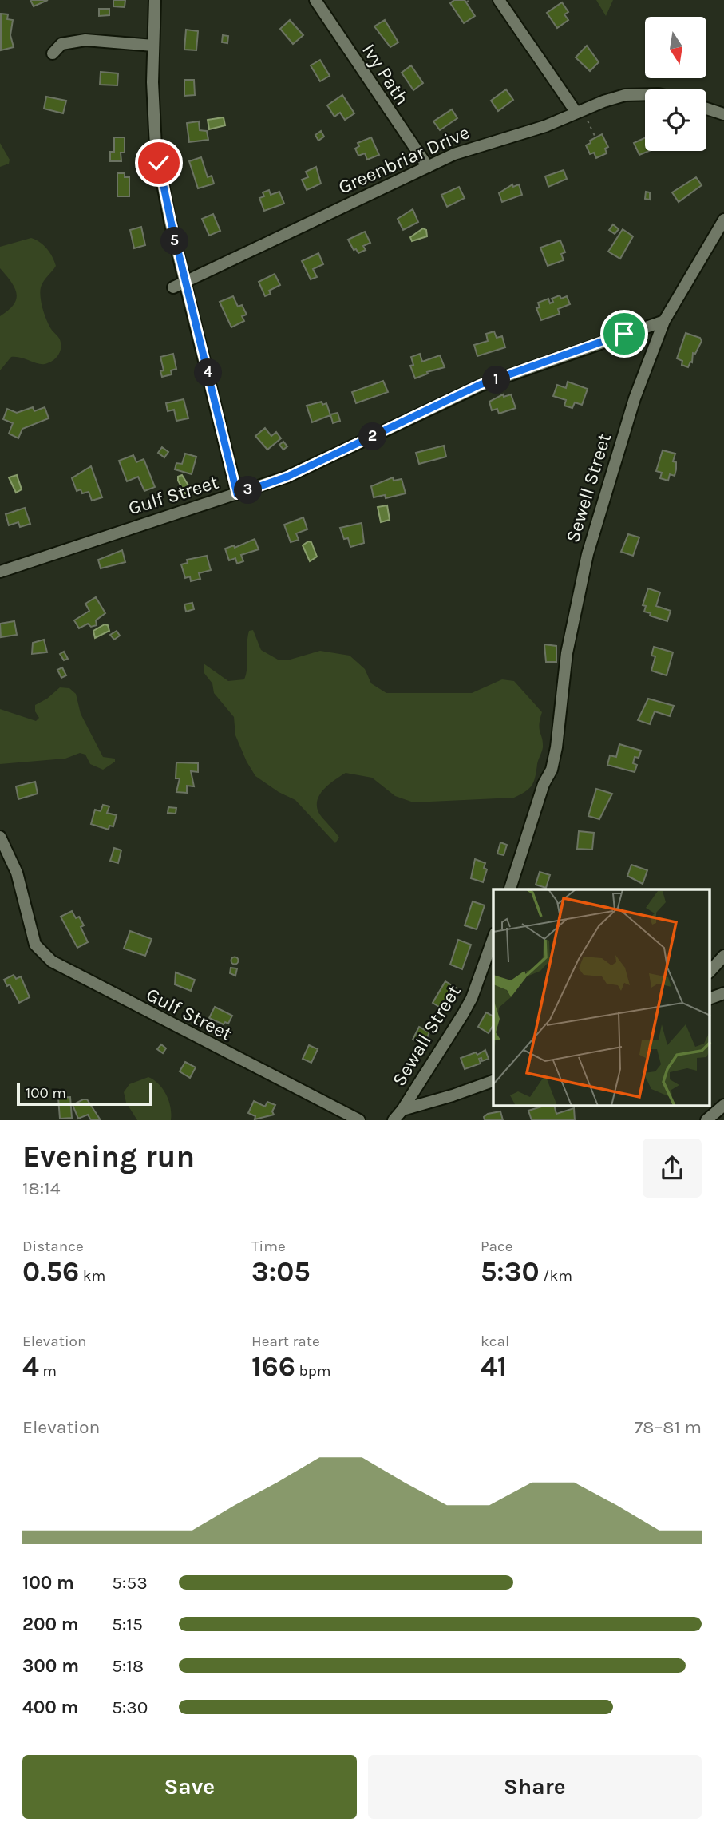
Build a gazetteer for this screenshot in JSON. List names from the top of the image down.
{
  "streets": {
    "street": [
      "Ivy Path",
      "Greenbriar Drive",
      "Sewell Street",
      "Gulf Street",
      "Sewall Street"
    ]
  },
  "crossings": [
    ["Ivy Path", "Greenbriar Drive"],
    ["Sewell Street", "Gulf Street"]
  ],
  "scale_bar": "100 m",
  "north": "bottom",
  "page": {
    "pins": [
      "5",
      "4",
      "1",
      "2",
      "3"
    ],
    "scale": "100 m",
    "heading": ["Evening run", "18:14"],
    "stats": [
      ["Distance", "0.56 km"],
      ["Time", "3:05"],
      ["Pace", "5:30 /km"],
      ["Elevation", "4 m"],
      ["Heart rate", "166 bpm"],
      ["kcal", "41"]
    ],
    "chart": ["Elevation", "78–81 m"],
    "list": [
      {
        "name": "100 m",
        "note": "5:53"
      },
      {
        "name": "200 m",
        "note": "5:15"
      },
      {
        "name": "300 m",
        "note": "5:18"
      },
      {
        "name": "400 m",
        "note": "5:30"
      }
    ],
    "buttons": ["Save", "Share"]
  }
}
